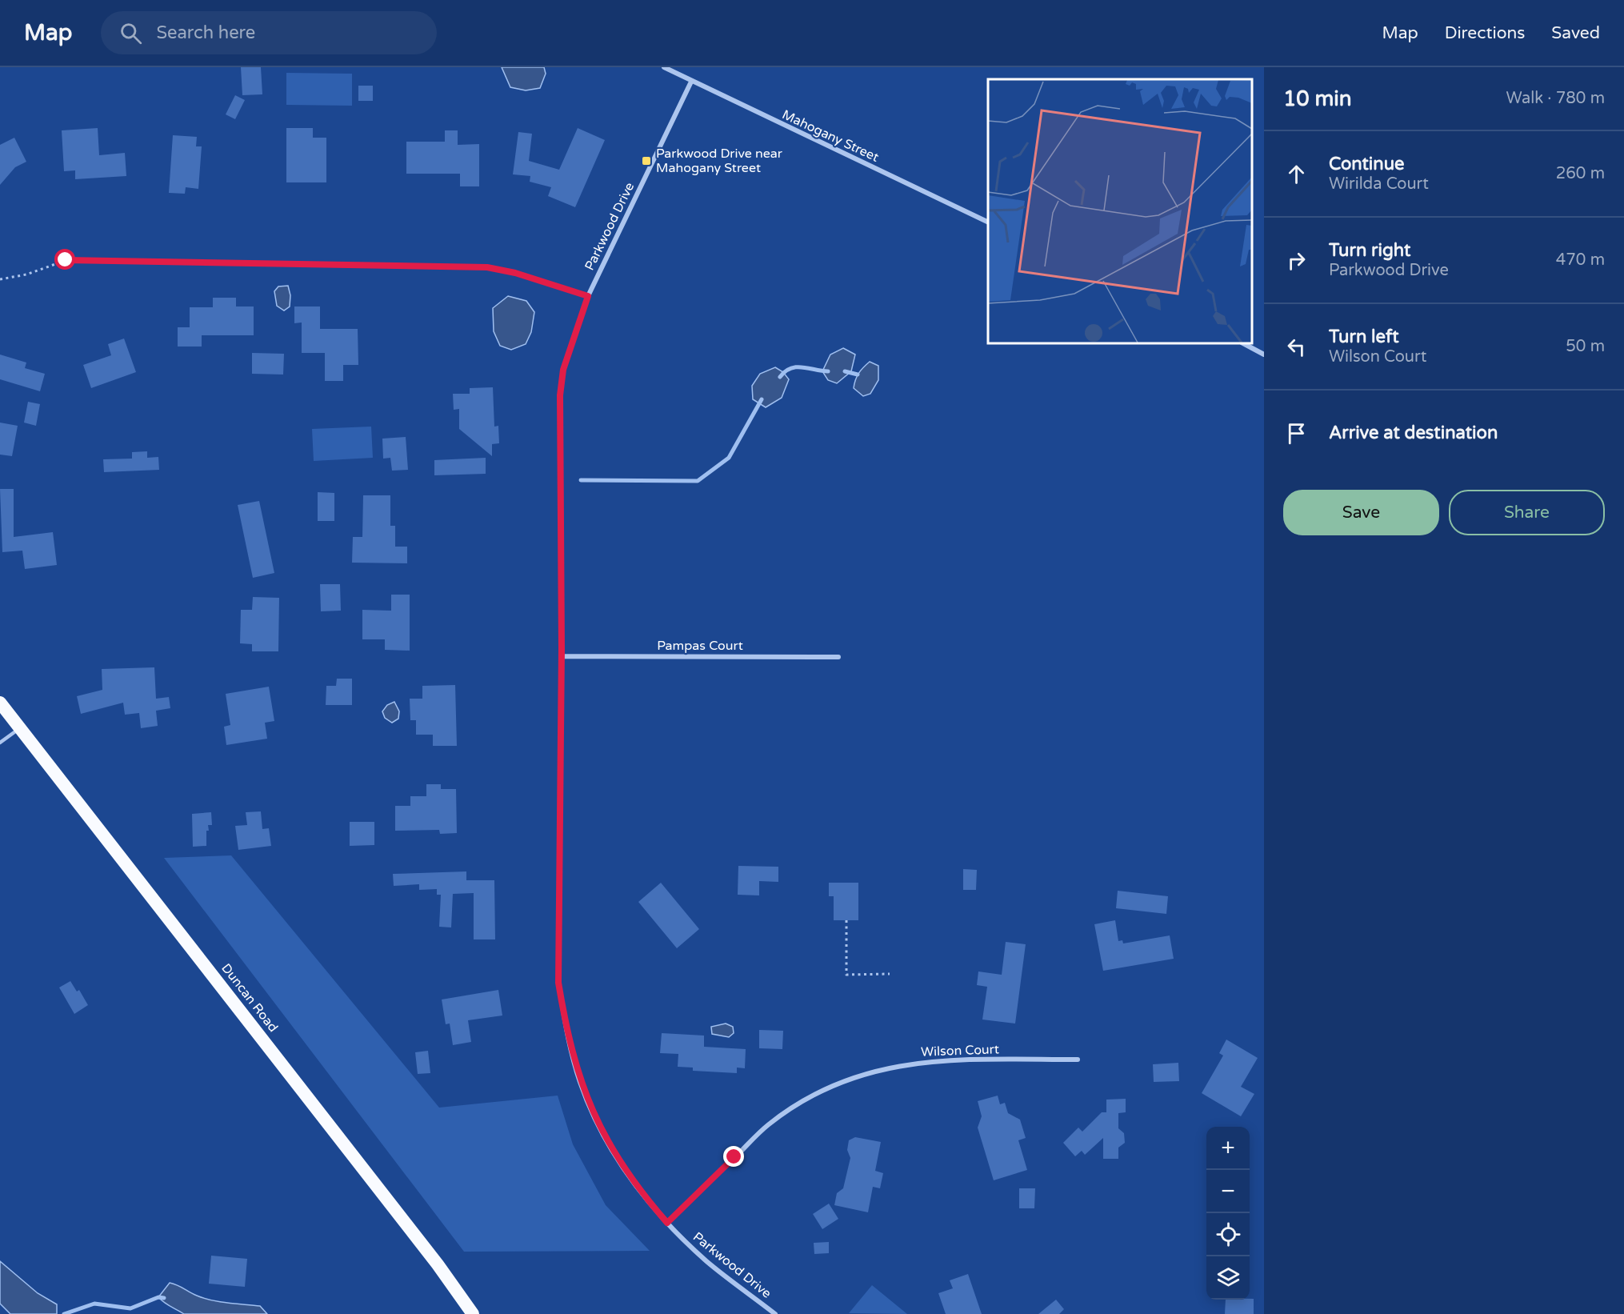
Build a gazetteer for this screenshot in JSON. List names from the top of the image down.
{
  "streets": {
    "highway": ["Duncan Road"],
    "street": [
      "Mahogany Street",
      "Parkwood Drive",
      "Pampas Court",
      "Wilson Court"
    ]
  },
  "crossings": [
    ["Mahogany Street", "Parkwood Drive"],
    ["Parkwood Drive", "Pampas Court"],
    ["Parkwood Drive", "Wilson Court"]
  ],
  "places": {
    "transit": ["Parkwood Drive near Mahogany Street"]
  },
  "page": {
    "header": "Map",
    "search": "Search here",
    "nav": ["Map", "Directions", "Saved"],
    "heading": ["10 min", "Walk · 780 m"],
    "list": [
      ["Continue", "Wirilda Court", "260 m"],
      ["Turn right", "Parkwood Drive", "470 m"],
      ["Turn left", "Wilson Court", "50 m"],
      "Arrive at destination"
    ],
    "buttons": ["Save", "Share"],
    "map_buttons": ["+", "−"]
  }
}
